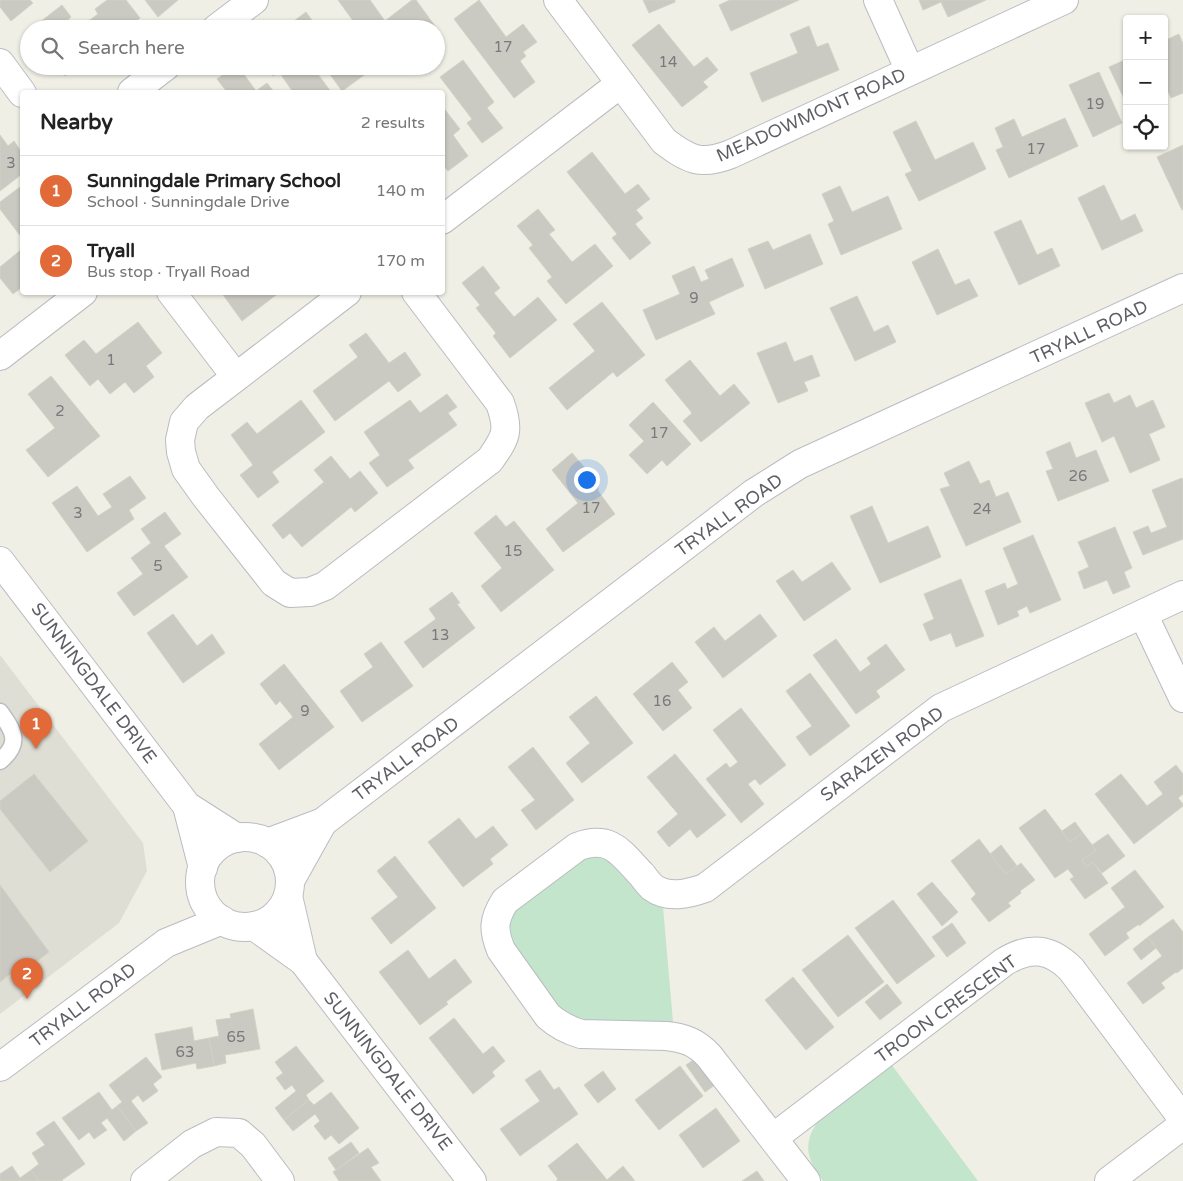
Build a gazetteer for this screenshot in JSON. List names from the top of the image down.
{
  "streets": {
    "street": [
      "MEADOWMONT ROAD",
      "TRYALL ROAD",
      "SUNNINGDALE DRIVE",
      "SARAZEN ROAD",
      "TROON CRESCENT"
    ]
  },
  "crossings": [
    ["TRYALL ROAD", "SUNNINGDALE DRIVE"],
    ["SARAZEN ROAD", "TROON CRESCENT"]
  ],
  "house_numbers": [
    "17",
    "14",
    "19",
    "17",
    "3",
    "9",
    "1",
    "2",
    "17",
    "26",
    "17",
    "24",
    "3",
    "15",
    "5",
    "13",
    "16",
    "9",
    "65",
    "63"
  ],
  "page": {
    "map_buttons": ["+", "−"],
    "search": "Search here",
    "heading": ["Nearby", "2 results"],
    "list": [
      {
        "mark": "1",
        "name": "Sunningdale Primary School",
        "note": "School · Sunningdale Drive",
        "value": "140 m"
      },
      {
        "mark": "2",
        "name": "Tryall",
        "note": "Bus stop · Tryall Road",
        "value": "170 m"
      }
    ],
    "pins": ["1", "2"]
  }
}
